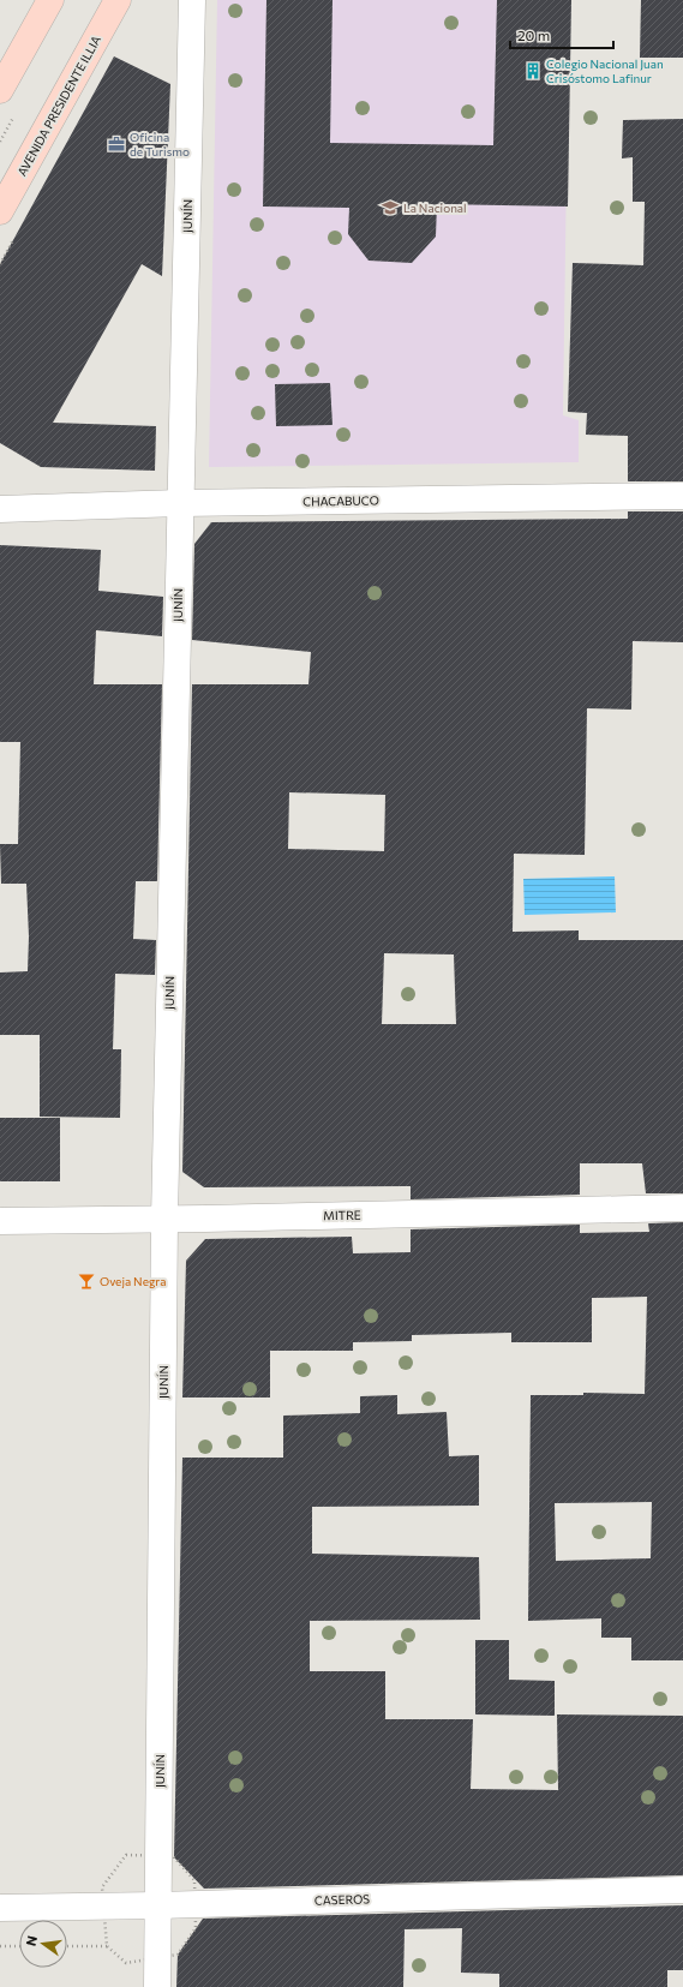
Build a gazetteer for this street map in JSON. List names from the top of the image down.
{
  "streets": {
    "street": [
      "AVENIDA PRESIDENTE ILLIA",
      "JUNÍN",
      "CHACABUCO",
      "MITRE",
      "CASEROS"
    ]
  },
  "crossings": [
    ["JUNÍN", "CHACABUCO"],
    ["JUNÍN", "MITRE"],
    ["JUNÍN", "CASEROS"]
  ],
  "places": {
    "building": ["Colegio Nacional Juan Crisóstomo Lafinur"],
    "office": ["Oficina de Turismo"],
    "school or university": ["La Nacional"],
    "bar": ["Oveja Negra"]
  },
  "scale_bar": "20 m",
  "north": "left"
}
